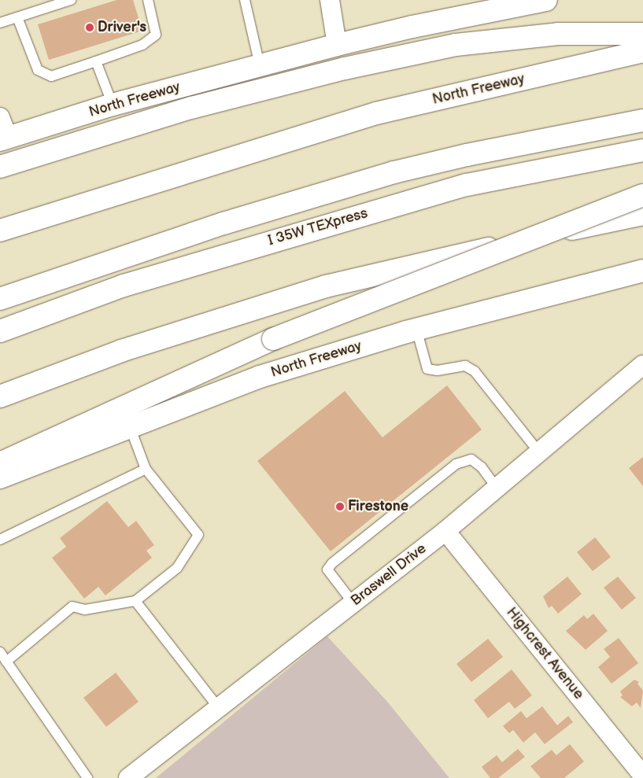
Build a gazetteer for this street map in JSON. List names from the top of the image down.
{
  "streets": {
    "main road": ["North Freeway", "I 35W TEXpress"],
    "street": ["Braswell Drive", "Highcrest Avenue"]
  },
  "crossings": [
    ["Braswell Drive", "Highcrest Avenue"]
  ],
  "places": ["Driver's", "Firestone"]
}
